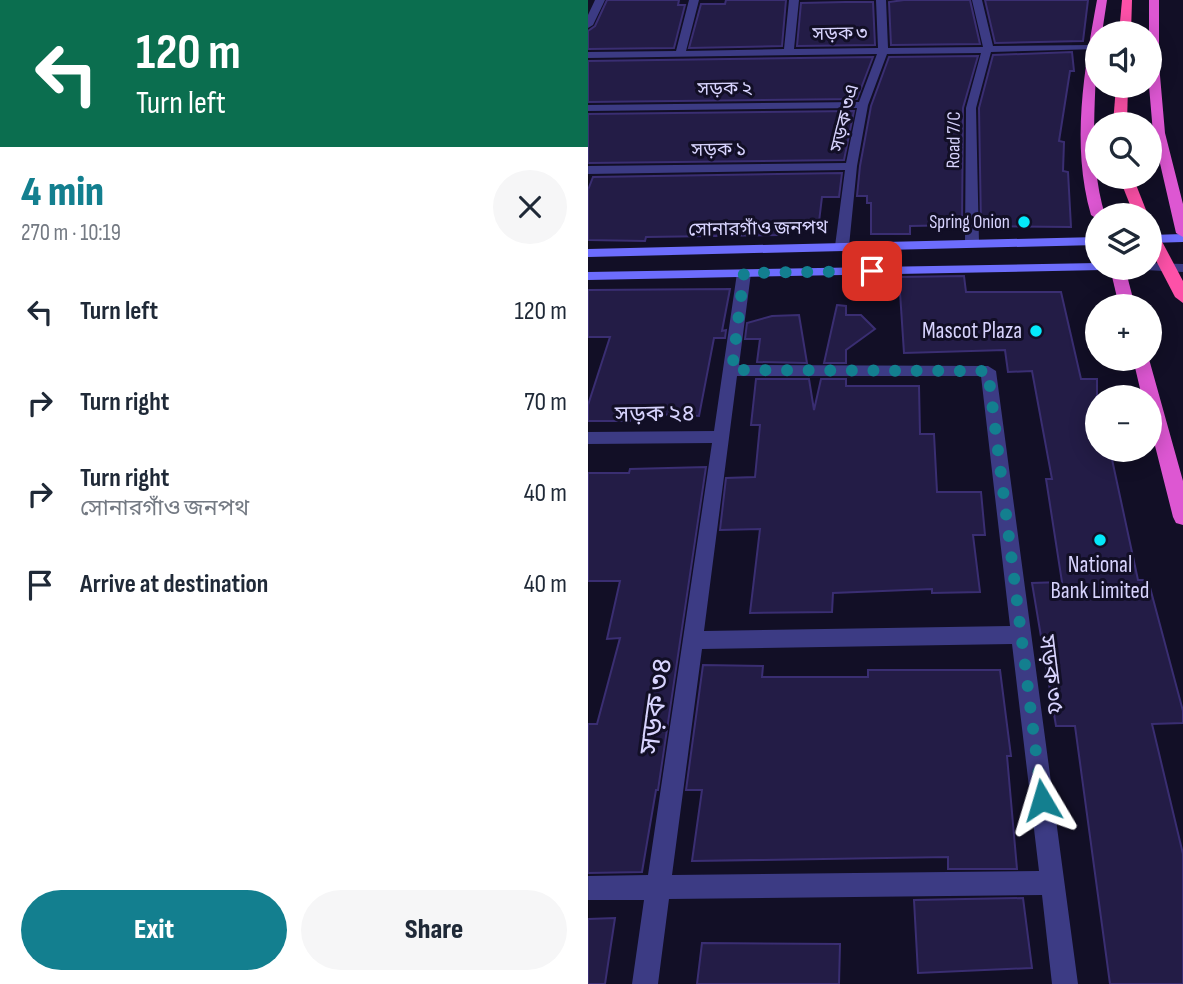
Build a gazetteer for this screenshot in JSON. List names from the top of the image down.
{
  "streets": {
    "main road": ["সোনারগাঁও জনপথ"],
    "street": [
      "সড়ক ৩",
      "সড়ক ২",
      "সড়ক ৩এ",
      "Road 7/C",
      "সড়ক ১",
      "সড়ক ২৪",
      "সড়ক ৩৫",
      "সড়ক ৩৪"
    ]
  },
  "crossings": [
    ["সড়ক ৩", "সড়ক ৩এ"],
    ["সড়ক ৩", "Road 7/C"],
    ["সড়ক ২", "সড়ক ৩এ"],
    ["সড়ক ৩এ", "সড়ক ১"],
    ["সড়ক ৩এ", "সোনারগাঁও জনপথ"],
    ["Road 7/C", "সোনারগাঁও জনপথ"],
    ["সোনারগাঁও জনপথ", "সড়ক ৩৪"],
    ["সড়ক ২৪", "সড়ক ৩৪"],
    ["সড়ক ৩৫", "সড়ক ৩৪"]
  ],
  "places": ["Spring Onion", "Mascot Plaza", "National Bank Limited"],
  "page": {
    "turn": ["120 m", "Turn left"],
    "map_buttons": ["+", "−"],
    "heading": ["4 min", "270 m · 10:19"],
    "list": [
      {
        "name": "Turn left",
        "value": "120 m"
      },
      {
        "name": "Turn right",
        "value": "70 m"
      },
      {
        "name": "Turn right",
        "note": "সোনারগাঁও জনপথ",
        "value": "40 m"
      },
      {
        "name": "Arrive at destination",
        "value": "40 m"
      }
    ],
    "buttons": ["Exit", "Share"]
  }
}
